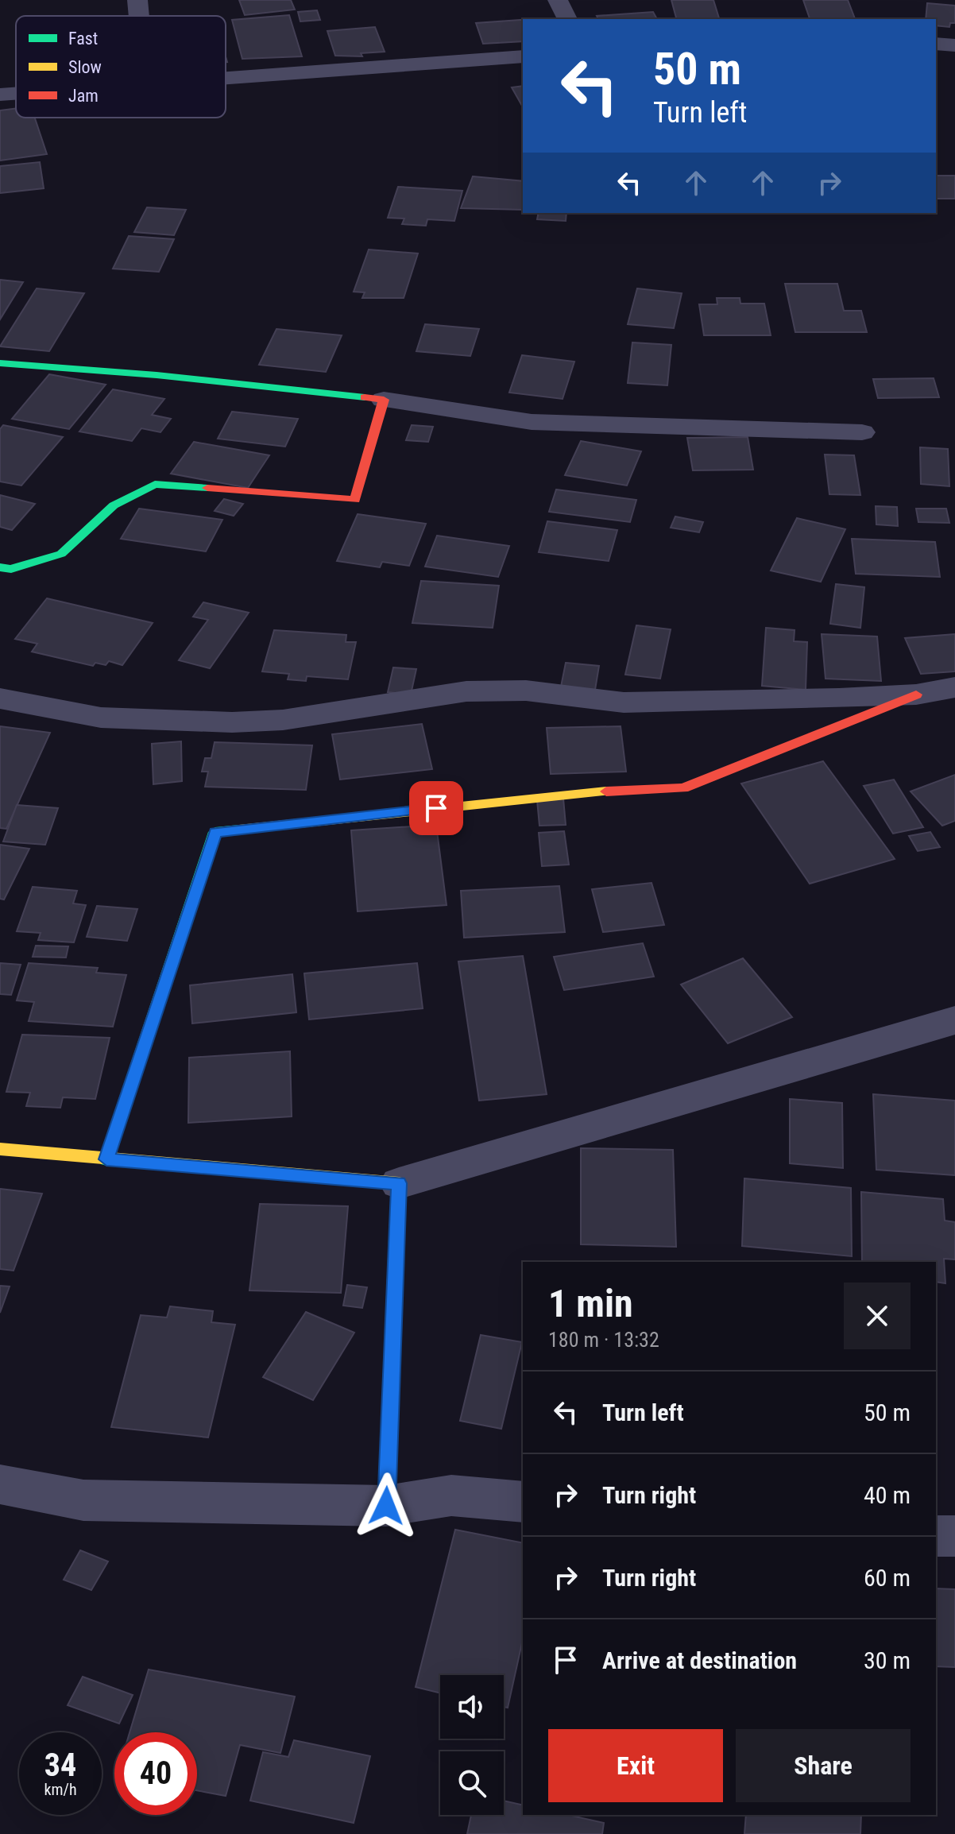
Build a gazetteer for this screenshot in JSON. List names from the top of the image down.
{
  "legend": ["Fast", "Slow", "Jam"],
  "page": {
    "turn": ["50 m", "Turn left"],
    "heading": ["1 min", "180 m · 13:32"],
    "list": [
      {
        "name": "Turn left",
        "value": "50 m"
      },
      {
        "name": "Turn right",
        "value": "40 m"
      },
      {
        "name": "Turn right",
        "value": "60 m"
      },
      {
        "name": "Arrive at destination",
        "value": "30 m"
      }
    ],
    "buttons": ["Exit", "Share"],
    "speed": "34 km/h",
    "limit": "40"
  }
}
